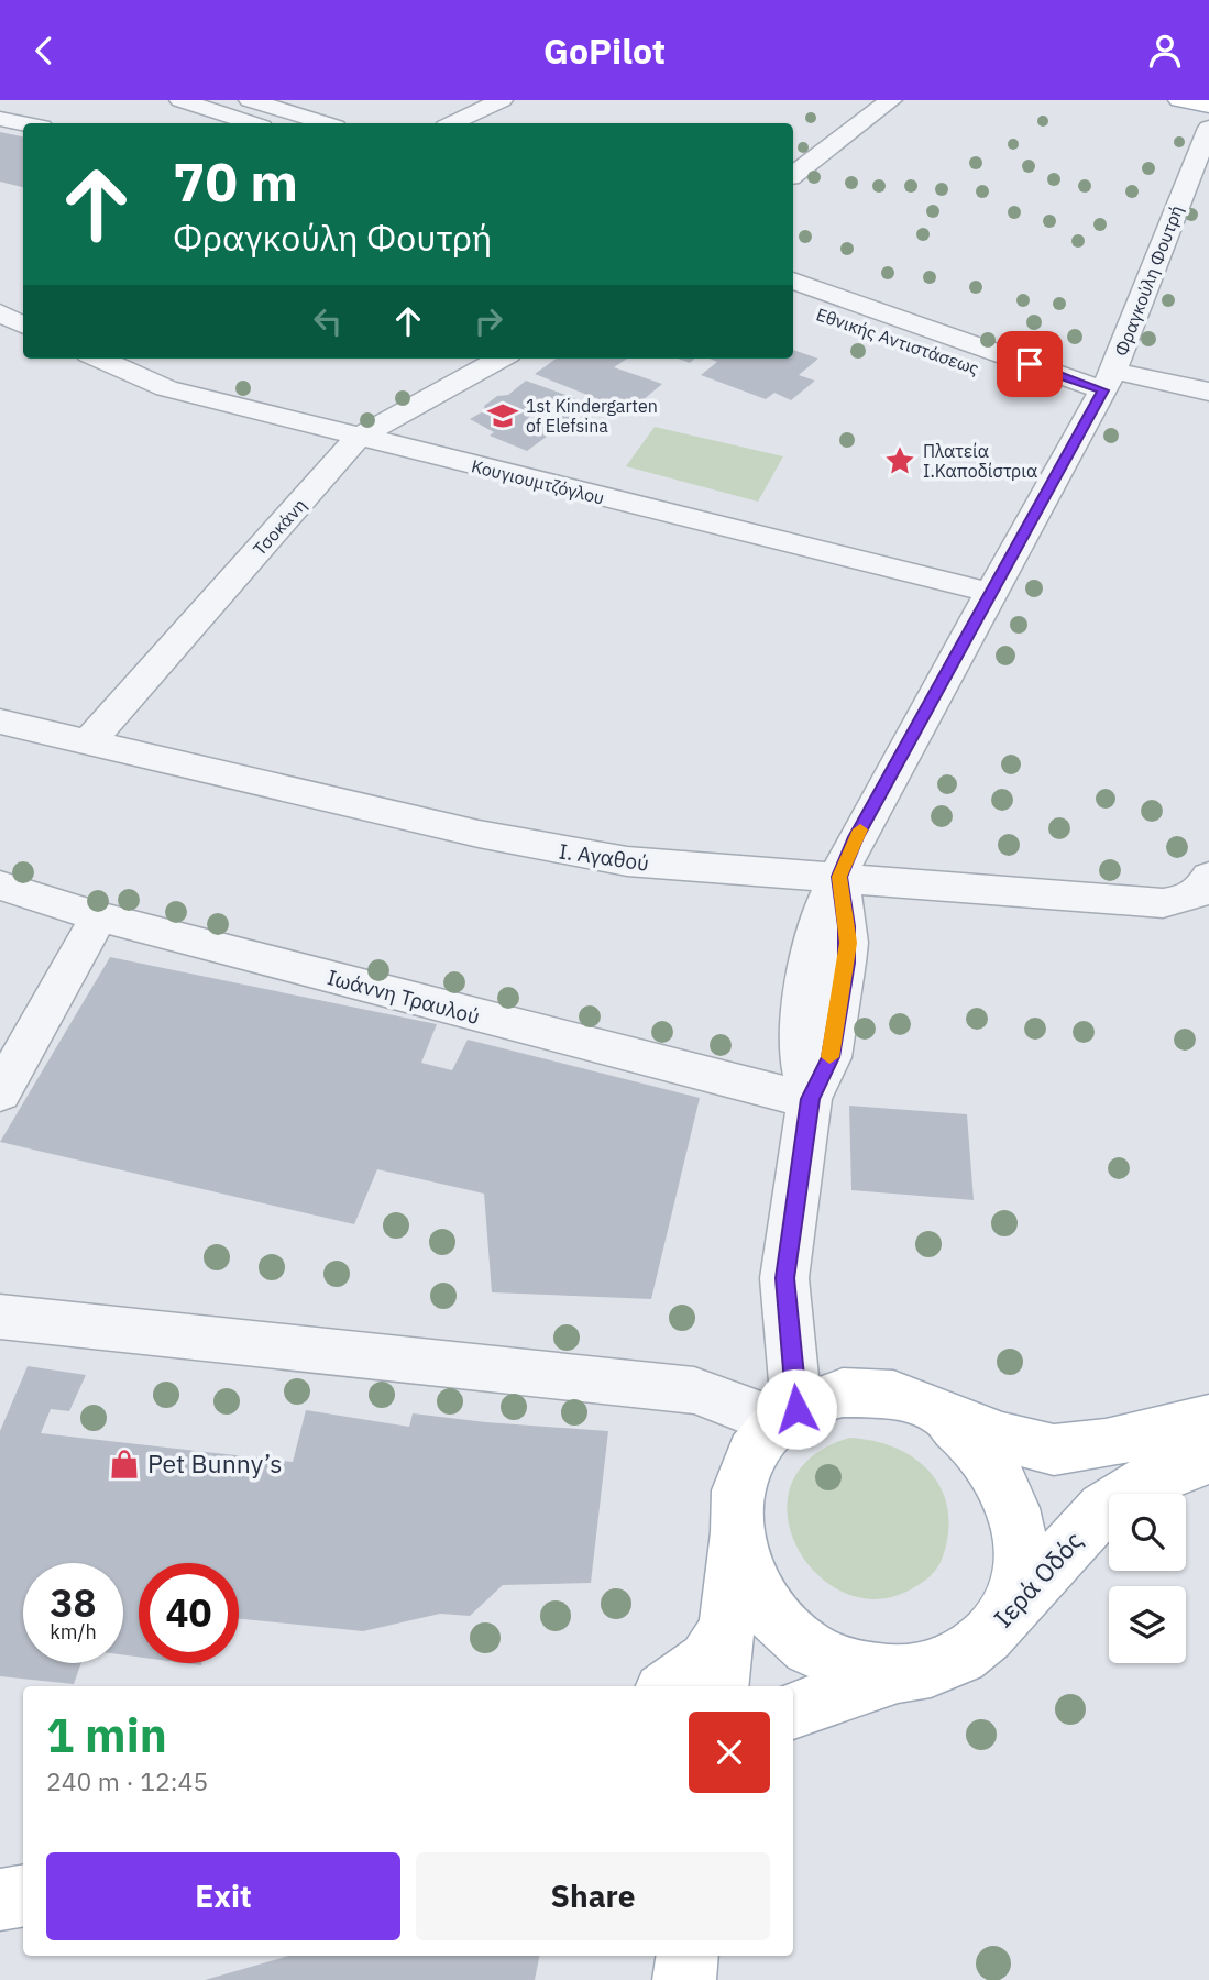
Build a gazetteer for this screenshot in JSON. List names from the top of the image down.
{
  "streets": {
    "main road": ["Ιερά Οδός"],
    "street": [
      "Φραγκούλη Φουτρή",
      "Εθνικής Αντιστάσεως",
      "Κουγιουμτζόγλου",
      "Τσοκάνη",
      "Ι. Αγαθού",
      "Ιωάννη Τραυλού"
    ]
  },
  "crossings": [
    ["Φραγκούλη Φουτρή", "Εθνικής Αντιστάσεως"],
    ["Φραγκούλη Φουτρή", "Κουγιουμτζόγλου"],
    ["Φραγκούλη Φουτρή", "Ι. Αγαθού"],
    ["Φραγκούλη Φουτρή", "Ιωάννη Τραυλού"],
    ["Κουγιουμτζόγλου", "Τσοκάνη"],
    ["Τσοκάνη", "Ι. Αγαθού"]
  ],
  "places": {
    "school or university": ["1st Kindergarten of Elefsina"],
    "place": ["Πλατεία Ι.Καποδίστρια"],
    "shop": ["Pet Bunny’s"]
  },
  "page": {
    "header": "GoPilot",
    "turn": ["70 m", "Φραγκούλη Φουτρή"],
    "speed": "38 km/h",
    "limit": "40",
    "heading": ["1 min", "240 m · 12:45"],
    "buttons": ["Exit", "Share"]
  }
}
